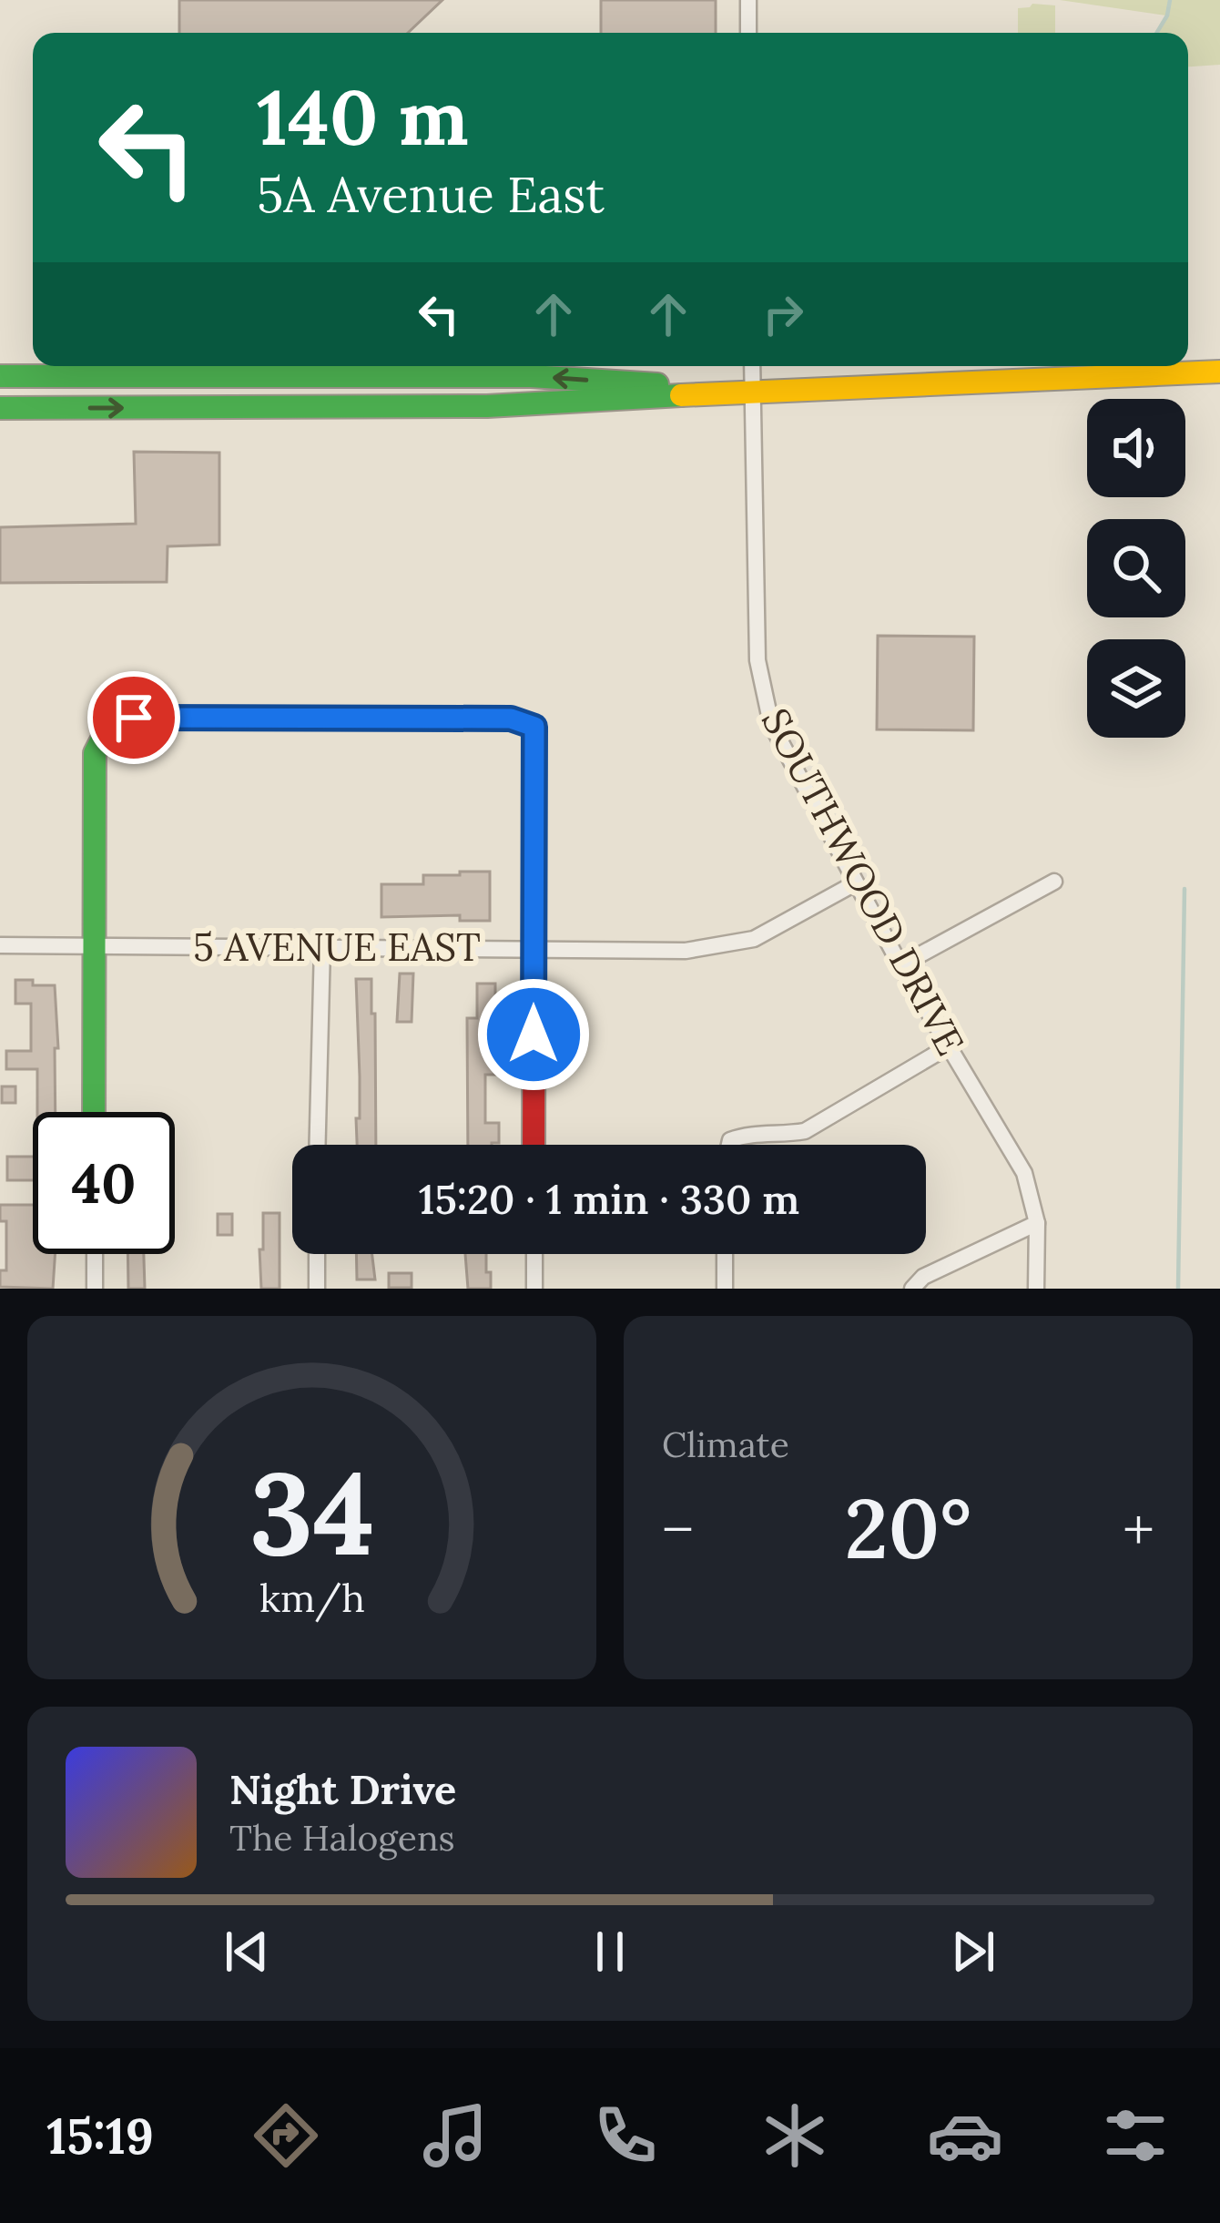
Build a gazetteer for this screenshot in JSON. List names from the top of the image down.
{
  "streets": {
    "street": ["SOUTHWOOD DRIVE", "5 AVENUE EAST"]
  },
  "crossings": [
    ["SOUTHWOOD DRIVE", "5 AVENUE EAST"]
  ],
  "page": {
    "turn": ["140 m", "5A Avenue East"],
    "limit": "40",
    "trip": "15:20 · 1 min · 330 m",
    "tile": "Climate",
    "heat": ["−", "20°", "+"],
    "song": ["Night Drive", "The Halogens"],
    "tabs": "15:19",
    "gauge": ["34", "km/h"]
  }
}
